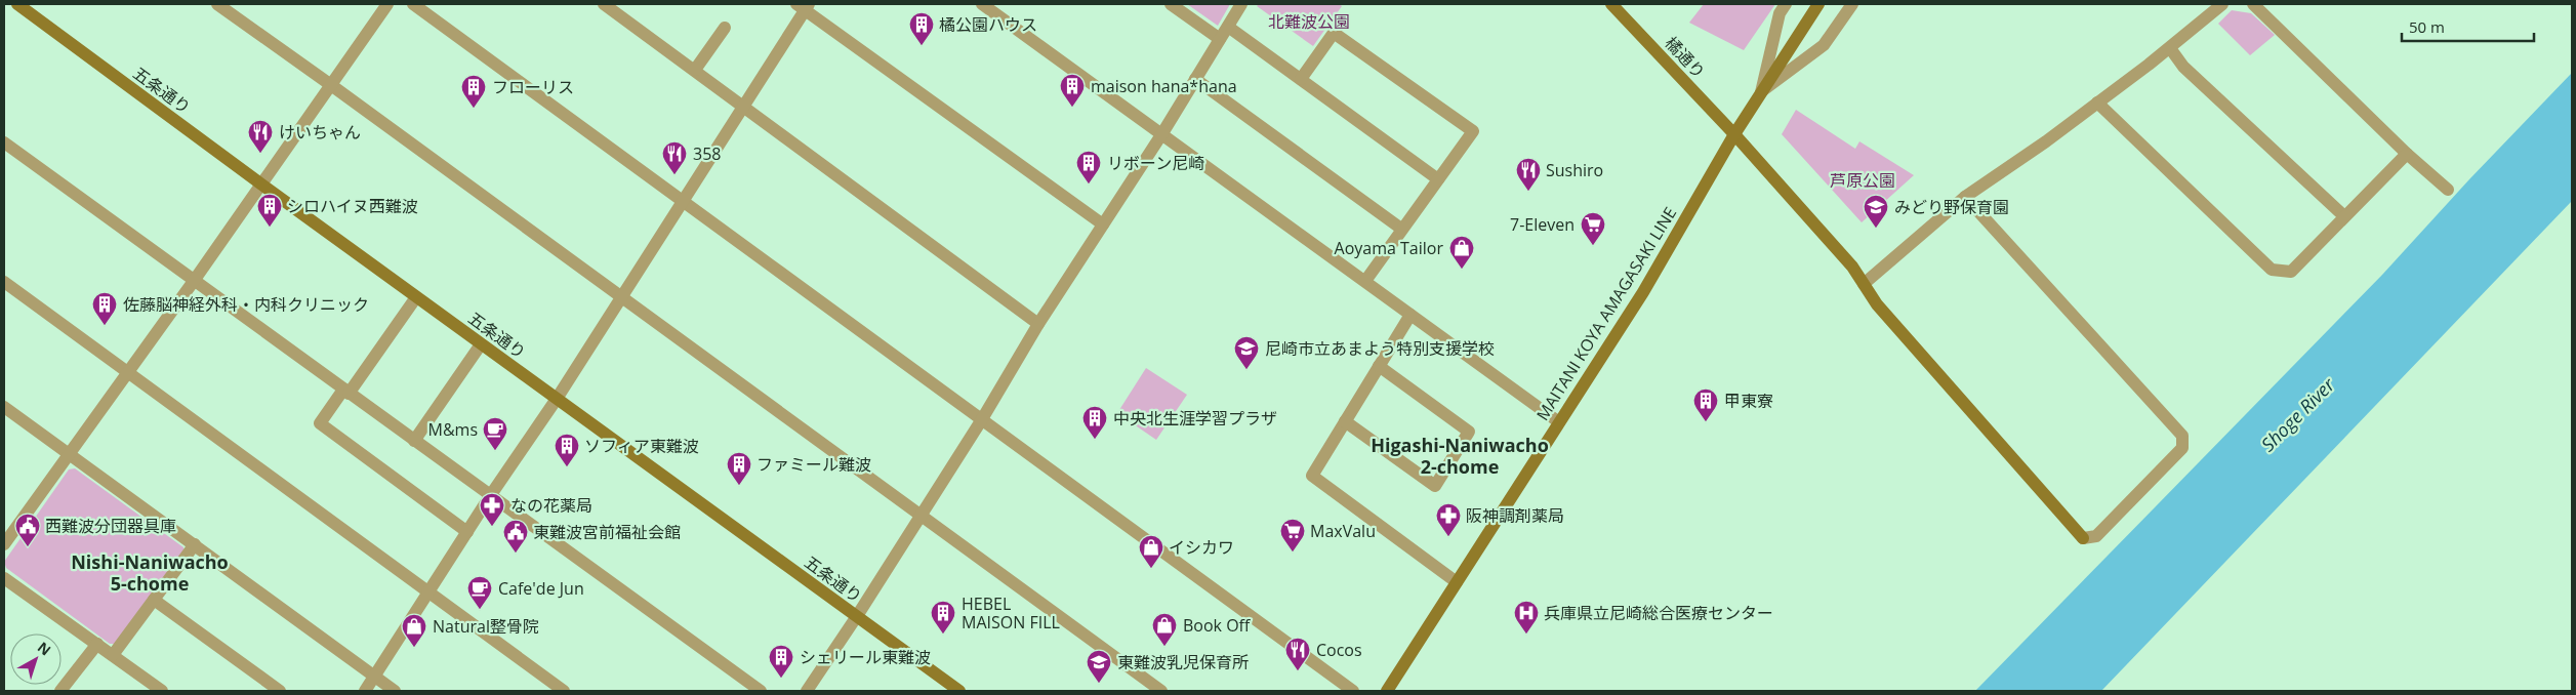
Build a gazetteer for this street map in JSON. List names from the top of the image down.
{
  "streets": {
    "street": ["橘通り", "五条通り", "MAITANI KOYA AMAGASAKI LINE"]
  },
  "crossings": [
    ["橘通り", "MAITANI KOYA AMAGASAKI LINE"]
  ],
  "districts": ["Higashi-Naniwacho 2-chome", "Nishi-Naniwacho 5-chome"],
  "water": ["Shoge River"],
  "parks": ["北難波公園", "芦原公園"],
  "places": {
    "building": [
      "橘公園ハウス",
      "maison hana*hana",
      "フローリス",
      "リボーン尼崎",
      "シロハイヌ西難波",
      "佐藤脳神経外科・内科クリニック",
      "甲東寮",
      "中央北生涯学習プラザ",
      "ソフィア東難波",
      "ファミール難波",
      "HEBEL MAISON FILL",
      "シェリール東難波"
    ],
    "restaurant": [
      "けいちゃん",
      "358",
      "Sushiro",
      "Cocos"
    ],
    "school or university": ["みどり野保育園", "尼崎市立あまよう特別支援学校", "東難波乳児保育所"],
    "supermarket": ["7-Eleven", "MaxValu"],
    "shop": [
      "Aoyama Tailor",
      "イシカワ",
      "Book Off",
      "Natural整骨院"
    ],
    "cafe": ["M&ms", "Cafe'de Jun"],
    "pharmacy": ["なの花薬局", "阪神調剤薬局"],
    "public building": ["西難波分団器具庫", "東難波宮前福祉会館"],
    "hospital": ["兵庫県立尼崎総合医療センター"]
  },
  "scale_bar": "50 m",
  "north": "top right"
}
